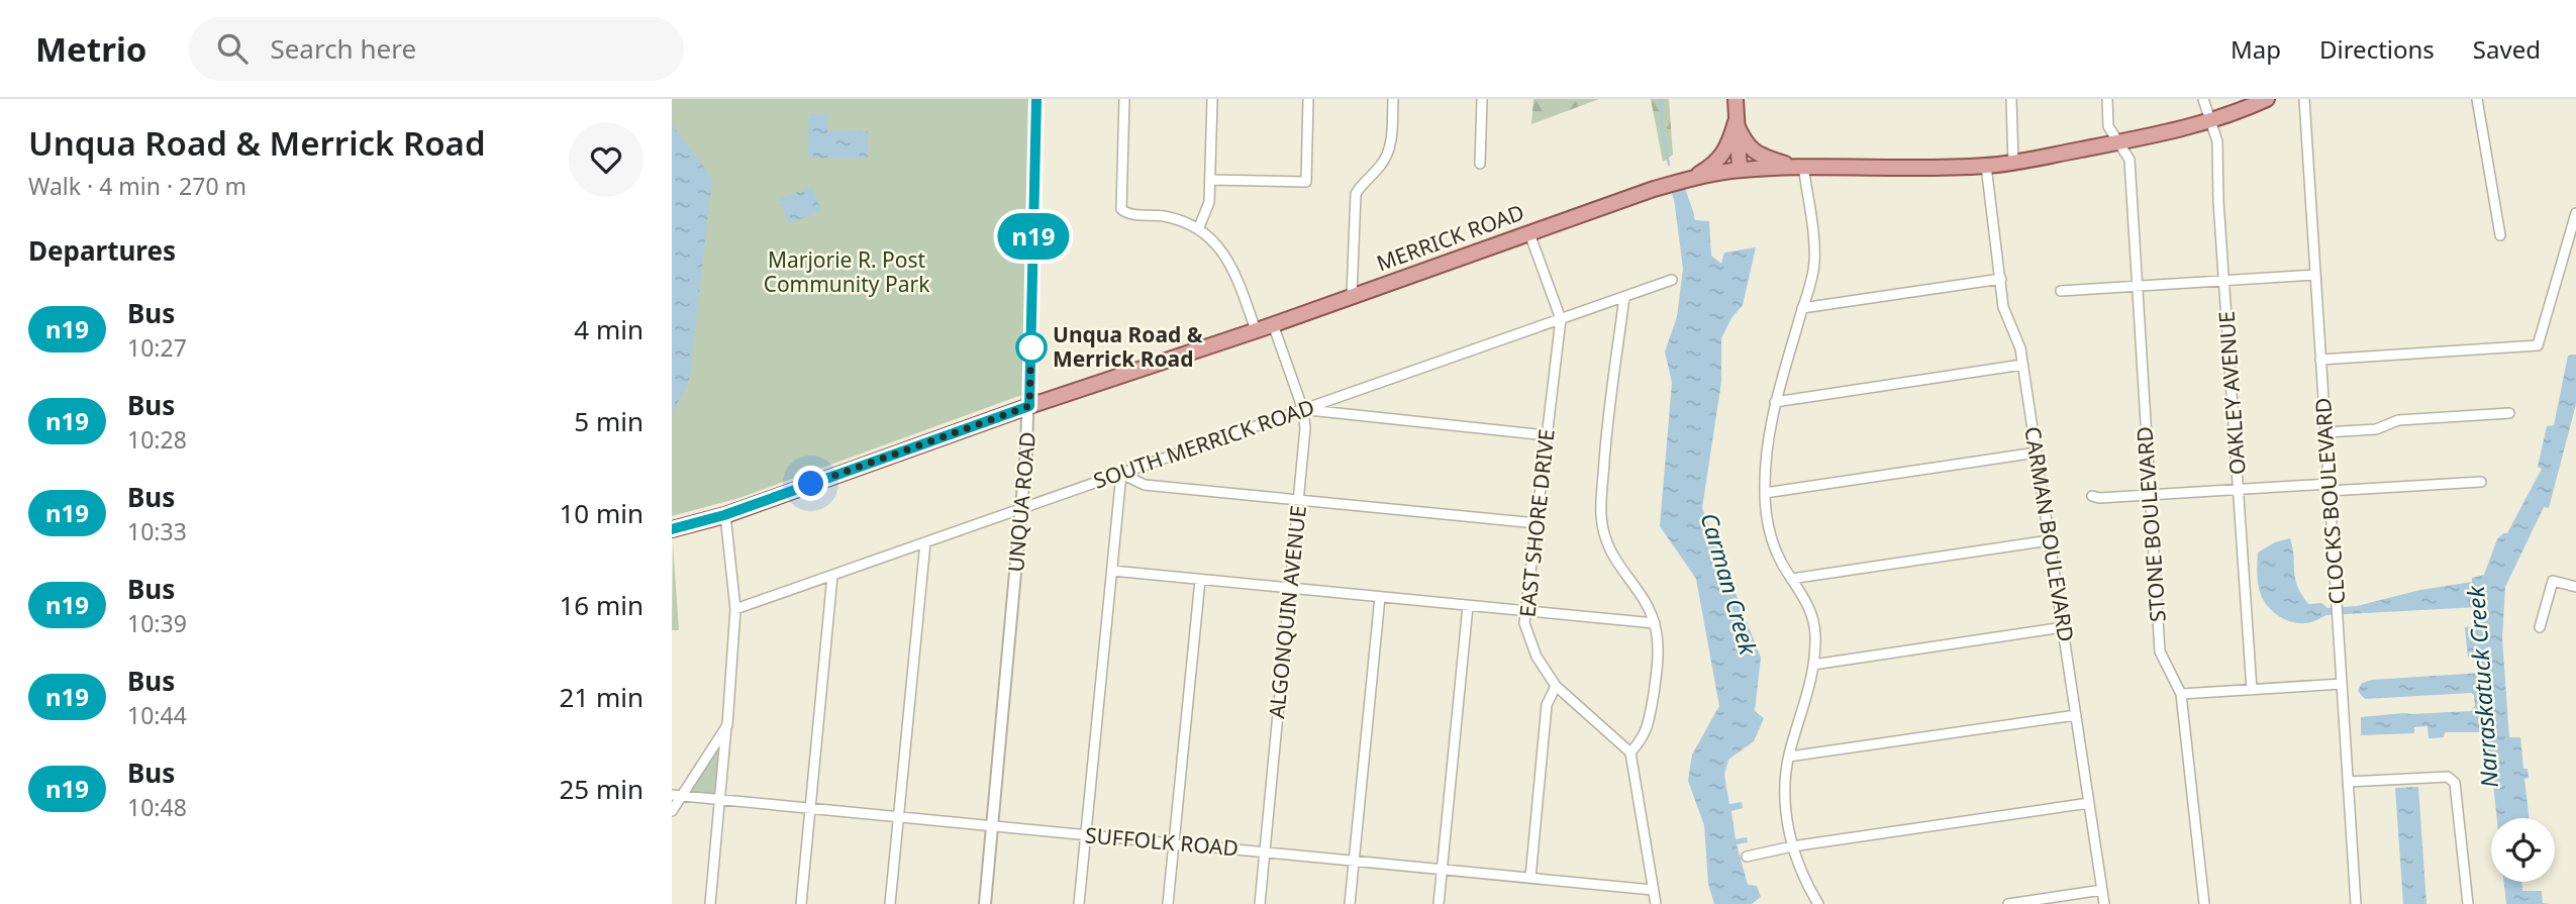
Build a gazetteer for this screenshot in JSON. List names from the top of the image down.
{
  "streets": {
    "main road": ["MERRICK ROAD"],
    "street": [
      "OAKLEY AVENUE",
      "SOUTH MERRICK ROAD",
      "CLOCKS BOULEVARD",
      "UNQUA ROAD",
      "EAST SHORE DRIVE",
      "STONE BOULEVARD",
      "CARMAN BOULEVARD",
      "ALGONQUIN AVENUE",
      "SUFFOLK ROAD"
    ]
  },
  "crossings": [
    ["MERRICK ROAD", "OAKLEY AVENUE"],
    ["MERRICK ROAD", "UNQUA ROAD"],
    ["MERRICK ROAD", "EAST SHORE DRIVE"],
    ["MERRICK ROAD", "STONE BOULEVARD"],
    ["MERRICK ROAD", "CARMAN BOULEVARD"],
    ["MERRICK ROAD", "ALGONQUIN AVENUE"],
    ["SOUTH MERRICK ROAD", "UNQUA ROAD"],
    ["SOUTH MERRICK ROAD", "EAST SHORE DRIVE"],
    ["SOUTH MERRICK ROAD", "ALGONQUIN AVENUE"],
    ["UNQUA ROAD", "SUFFOLK ROAD"],
    ["ALGONQUIN AVENUE", "SUFFOLK ROAD"]
  ],
  "water": ["Carman Creek", "Narraskatuck Creek"],
  "parks": ["Marjorie R. Post Community Park"],
  "places": ["Unqua Road & Merrick Road"],
  "lines": ["bus line n19"],
  "page": {
    "header": "Metrio",
    "search": "Search here",
    "nav": ["Map", "Directions", "Saved"],
    "heading": [
      ["Unqua Road & Merrick Road", "Walk · 4 min · 270 m"],
      "Departures"
    ],
    "on_map": "n19",
    "list": [
      {
        "mark": "n19",
        "name": "Bus",
        "note": "10:27",
        "value": "4 min"
      },
      {
        "mark": "n19",
        "name": "Bus",
        "note": "10:28",
        "value": "5 min"
      },
      {
        "mark": "n19",
        "name": "Bus",
        "note": "10:33",
        "value": "10 min"
      },
      {
        "mark": "n19",
        "name": "Bus",
        "note": "10:39",
        "value": "16 min"
      },
      {
        "mark": "n19",
        "name": "Bus",
        "note": "10:44",
        "value": "21 min"
      },
      {
        "mark": "n19",
        "name": "Bus",
        "note": "10:48",
        "value": "25 min"
      }
    ]
  }
}
